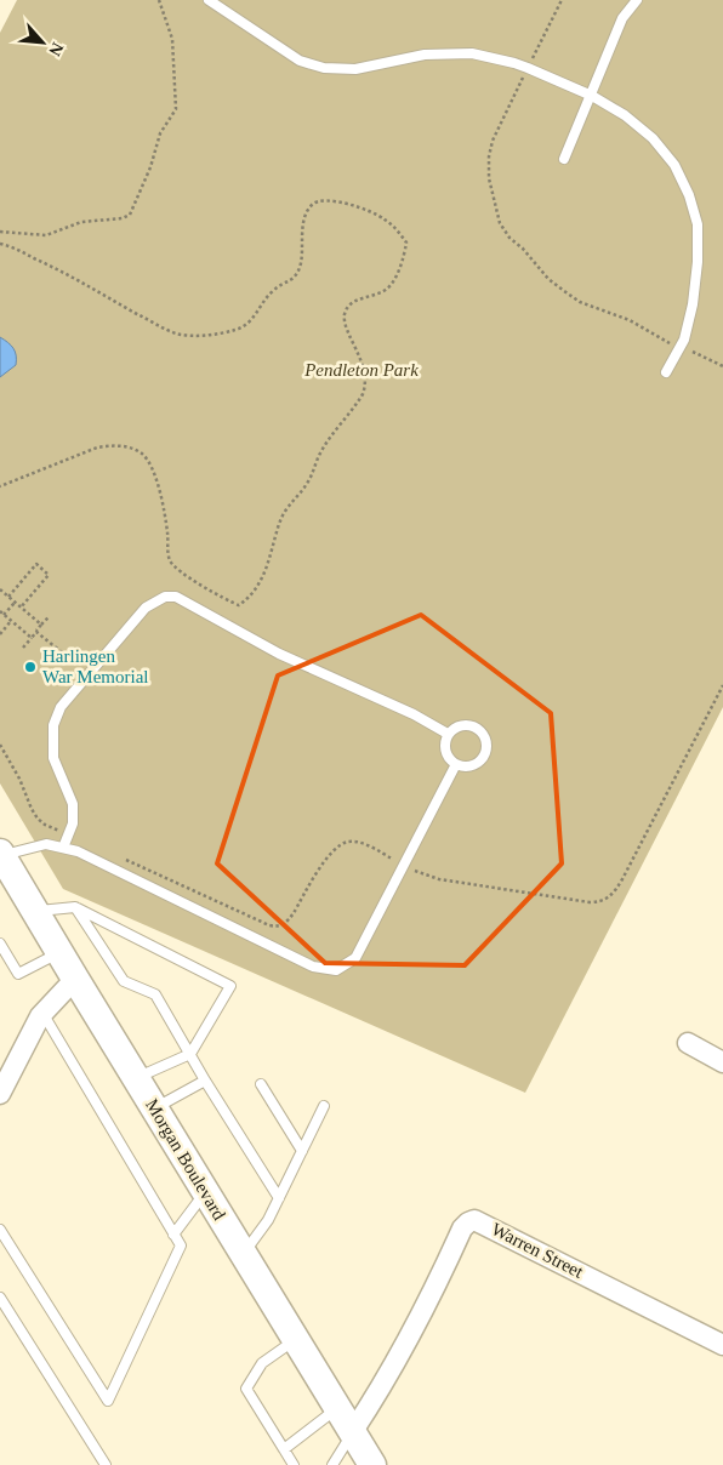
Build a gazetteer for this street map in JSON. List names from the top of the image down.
{
  "streets": {
    "main road": ["Morgan Boulevard"],
    "street": ["Warren Street"]
  },
  "crossings": [
    ["Morgan Boulevard", "Warren Street"]
  ],
  "parks": ["Pendleton Park"],
  "places": ["Harlingen War Memorial"],
  "north": "bottom right"
}
